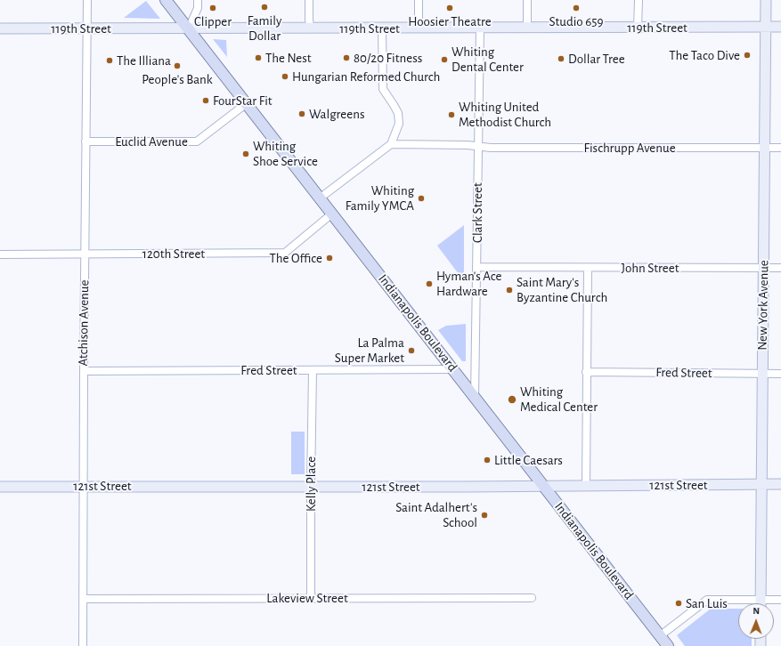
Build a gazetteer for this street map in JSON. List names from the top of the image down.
{
  "streets": {
    "main road": ["Indianapolis Boulevard"],
    "street": [
      "119th Street",
      "Euclid Avenue",
      "Fischrupp Avenue",
      "Clark Street",
      "120th Street",
      "John Street",
      "New York Avenue",
      "Atchison Avenue",
      "Fred Street",
      "Kelly Place",
      "121st Street",
      "Lakeview Street"
    ]
  },
  "crossings": [
    ["119th Street", "Clark Street"],
    ["119th Street", "New York Avenue"],
    ["119th Street", "Atchison Avenue"],
    ["119th Street", "Indianapolis Boulevard"],
    ["Euclid Avenue", "Atchison Avenue"],
    ["Euclid Avenue", "Indianapolis Boulevard"],
    ["Fischrupp Avenue", "Clark Street"],
    ["Fischrupp Avenue", "New York Avenue"],
    ["Clark Street", "John Street"],
    ["Clark Street", "Indianapolis Boulevard"],
    ["120th Street", "Atchison Avenue"],
    ["120th Street", "Indianapolis Boulevard"],
    ["John Street", "New York Avenue"],
    ["New York Avenue", "Fred Street"],
    ["New York Avenue", "121st Street"],
    ["Atchison Avenue", "Fred Street"],
    ["Atchison Avenue", "121st Street"],
    ["Atchison Avenue", "Lakeview Street"],
    ["Indianapolis Boulevard", "Fred Street"],
    ["Indianapolis Boulevard", "121st Street"],
    ["Fred Street", "Kelly Place"],
    ["Kelly Place", "121st Street"],
    ["Kelly Place", "Lakeview Street"]
  ],
  "places": [
    "Family Dollar",
    "Clipper",
    "Hoosier Theatre",
    "Studio 659",
    "The Taco Dive",
    "The Nest",
    "80/20 Fitness",
    "Dollar Tree",
    "Whiting Dental Center",
    "The Illiana",
    "People's Bank",
    "Hungarian Reformed Church",
    "FourStar Fit",
    "Walgreens",
    "Whiting United Methodist Church",
    "Whiting Shoe Service",
    "Whiting Family YMCA",
    "The Office",
    "Hyman's Ace Hardware",
    "Saint Mary's Byzantine Church",
    "La Palma Super Market",
    "Whiting Medical Center",
    "Little Caesars",
    "Saint Adalhert's School",
    "San Luis"
  ],
  "north": "top"
}
